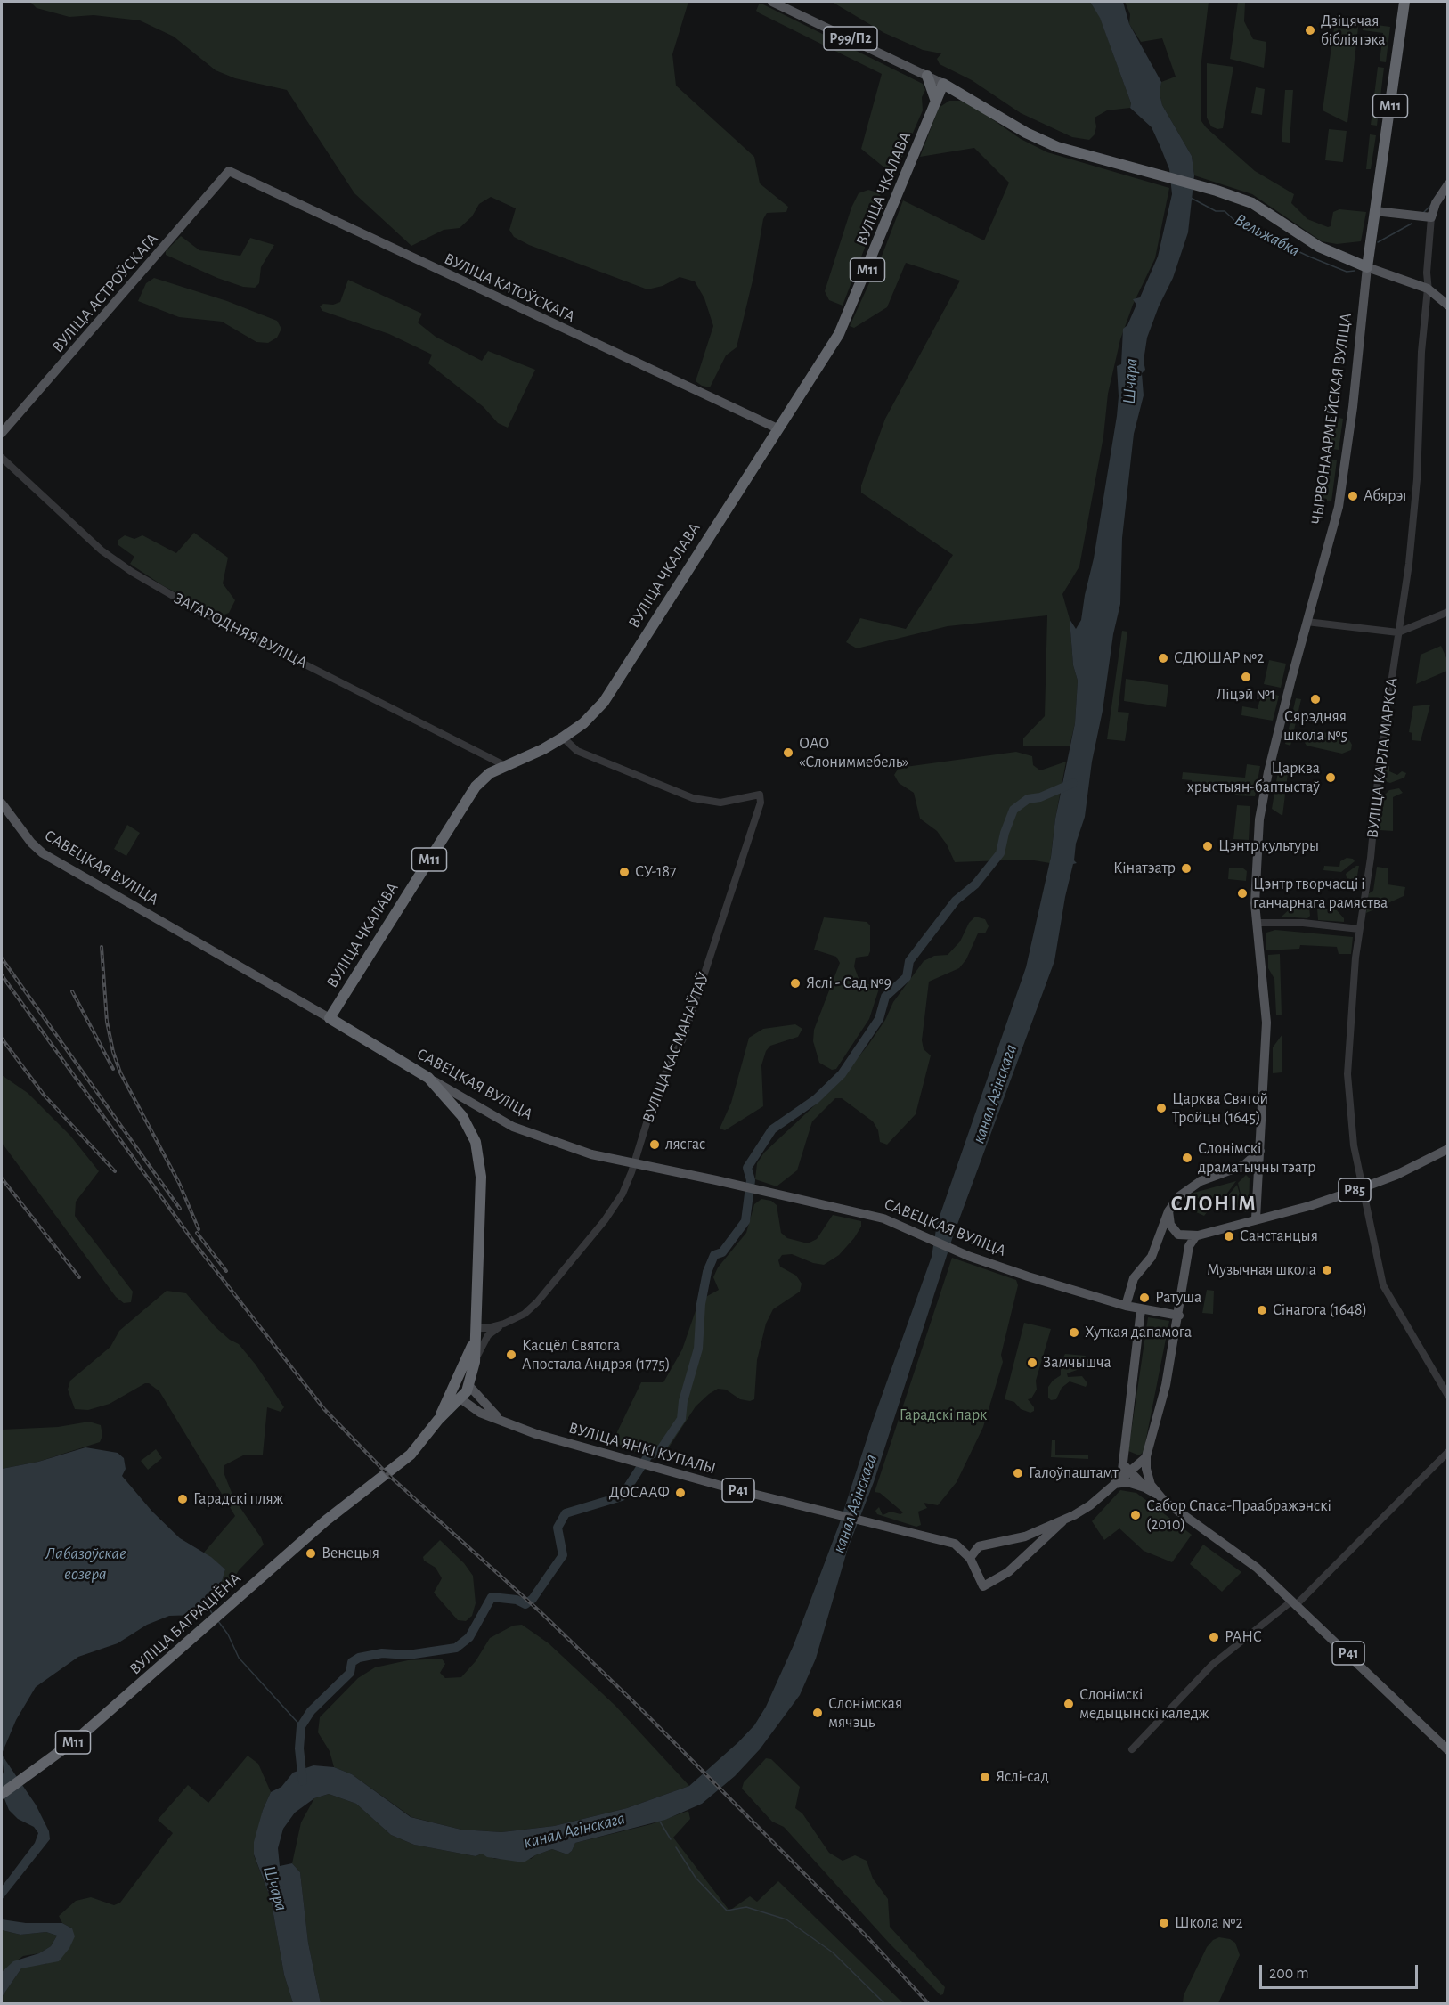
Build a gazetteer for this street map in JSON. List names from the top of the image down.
{
  "streets": {
    "highway": [
      "М11",
      "ВУЛІЦА ЧКАЛАВА",
      "ЧЫРВОНААРМЕЙСКАЯ ВУЛІЦА",
      "САВЕЦКАЯ ВУЛІЦА",
      "ВУЛІЦА БАГРАЦІЁНА"
    ],
    "main road": [
      "Р99/П2",
      "ВУЛІЦА КАТОЎСКАГА",
      "ВУЛІЦА АСТРОЎСКАГА",
      "Р85",
      "ВУЛІЦА ЯНКІ КУПАЛЫ",
      "Р41"
    ],
    "street": ["ЗАГАРОДНЯЯ ВУЛІЦА", "ВУЛІЦА КАРЛА МАРКСА", "ВУЛІЦА КАСМАНАЎТАЎ"]
  },
  "crossings": [
    ["Р99/П2", "ВУЛІЦА ЧКАЛАВА"],
    ["М11", "САВЕЦКАЯ ВУЛІЦА"],
    ["М11", "ВУЛІЦА КАСМАНАЎТАЎ"],
    ["М11", "ВУЛІЦА ЯНКІ КУПАЛЫ"],
    ["М11", "Р41"],
    ["М11", "ВУЛІЦА БАГРАЦІЁНА"],
    ["ВУЛІЦА ЧКАЛАВА", "ВУЛІЦА КАТОЎСКАГА"],
    ["ВУЛІЦА ЧКАЛАВА", "ЗАГАРОДНЯЯ ВУЛІЦА"],
    ["ВУЛІЦА ЧКАЛАВА", "САВЕЦКАЯ ВУЛІЦА"],
    ["ВУЛІЦА ЧКАЛАВА", "ВУЛІЦА КАСМАНАЎТАЎ"],
    ["ВУЛІЦА КАТОЎСКАГА", "ВУЛІЦА АСТРОЎСКАГА"],
    ["ЧЫРВОНААРМЕЙСКАЯ ВУЛІЦА", "Р85"],
    ["ВУЛІЦА КАРЛА МАРКСА", "Р85"],
    ["САВЕЦКАЯ ВУЛІЦА", "ВУЛІЦА КАСМАНАЎТАЎ"],
    ["ВУЛІЦА ЯНКІ КУПАЛЫ", "Р41"]
  ],
  "districts": ["СЛОНІМ"],
  "water": [
    "Вельжабка",
    "Шчара",
    "канал Агінскага",
    "Лабазоўскае возера"
  ],
  "parks": ["Гарадскі парк"],
  "places": [
    "Дзіцячая бібліятэка",
    "Абярэг",
    "СДЮШАР №2",
    "Ліцэй №1",
    "Сярэдняя школа №5",
    "ОАО «Слониммебель»",
    "Царква хрыстыян-баптыстаў",
    "Цэнтр культуры",
    "Кінатэатр",
    "СУ-187",
    "Цэнтр творчасці і ганчарнага рамяства",
    "Яслі - Сад №9",
    "Царква Святой Тройцы (1645)",
    "лясгас",
    "Слонімскі драматычны тэатр",
    "Санстанцыя",
    "Музычная школа",
    "Ратуша",
    "Сінагога (1648)",
    "Хуткая дапамога",
    "Касцёл Святога Апостала Андрэя (1775)",
    "Замчышча",
    "Галоўпаштамт",
    "ДОСААФ",
    "Гарадскі пляж",
    "Сабор Спаса-Праабражэнскі (2010)",
    "Венецыя",
    "РАНС",
    "Слонімскі медыцынскі каледж",
    "Слонімская мячэць",
    "Яслі-сад",
    "Школа №2"
  ],
  "scale_bar": "200 m"
}
